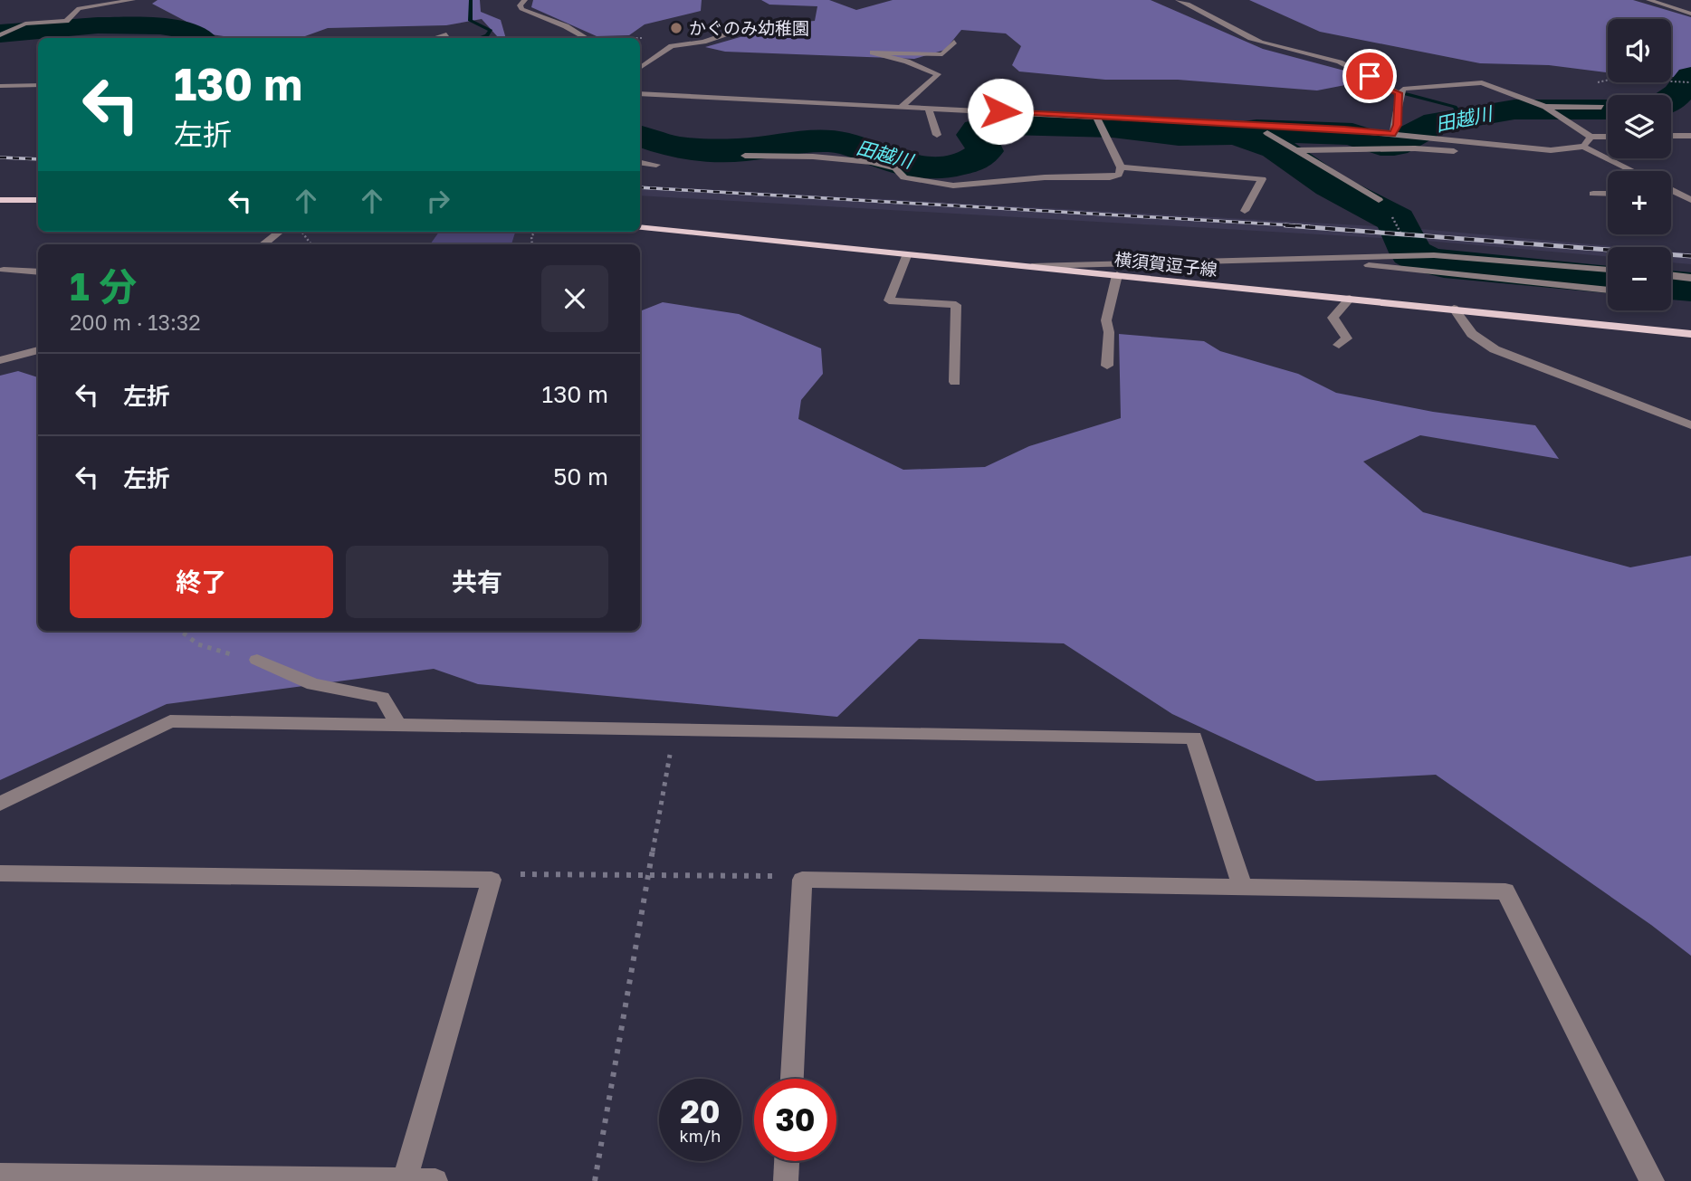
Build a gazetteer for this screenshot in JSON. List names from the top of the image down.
{
  "streets": {
    "main road": ["横須賀逗子線"]
  },
  "water": ["田越川"],
  "places": ["かぐのみ幼稚園"],
  "page": {
    "map_buttons": ["+", "−"],
    "turn": ["130 m", "左折"],
    "heading": ["1 分", "200 m · 13:32"],
    "list": [
      {
        "name": "左折",
        "value": "130 m"
      },
      {
        "name": "左折",
        "value": "50 m"
      }
    ],
    "buttons": ["終了", "共有"],
    "speed": "20 km/h",
    "limit": "30"
  }
}
